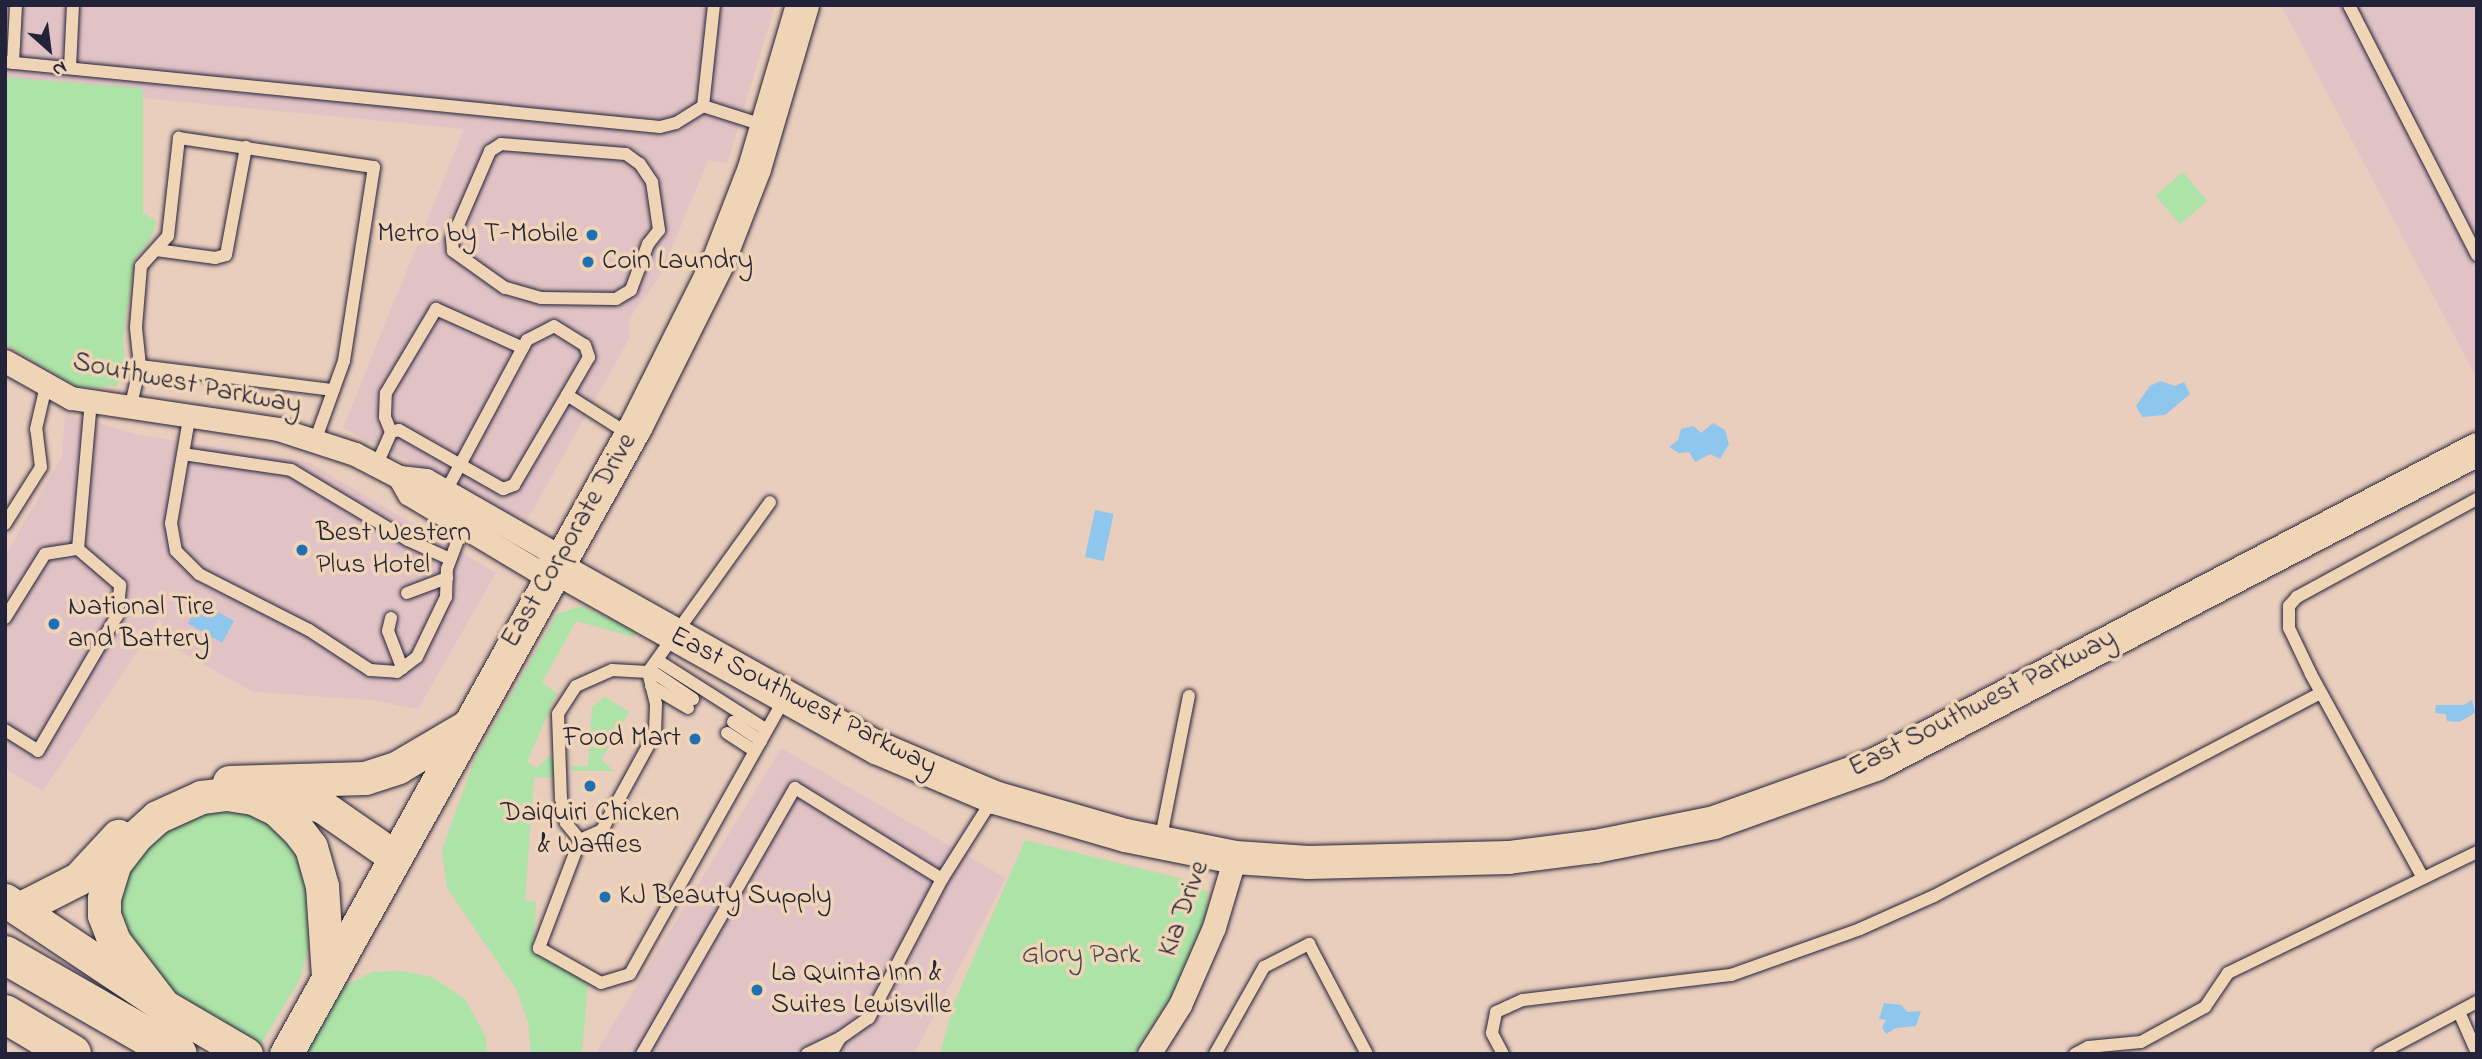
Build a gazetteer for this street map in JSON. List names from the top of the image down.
{
  "streets": {
    "main road": ["East Corporate Drive", "East Southwest Parkway"],
    "street": ["Southwest Parkway", "Kia Drive"]
  },
  "crossings": [
    ["Southwest Parkway", "East Corporate Drive"],
    ["Southwest Parkway", "East Southwest Parkway"],
    ["East Corporate Drive", "East Southwest Parkway"],
    ["East Southwest Parkway", "Kia Drive"]
  ],
  "parks": ["Glory Park"],
  "places": [
    "Metro by T-Mobile",
    "Coin Laundry",
    "Best Western Plus Hotel",
    "National Tire and Battery",
    "Food Mart",
    "Daiquiri Chicken & Waffles",
    "KJ Beauty Supply",
    "La Quinta Inn & Suites Lewisville"
  ],
  "north": "bottom right"
}
